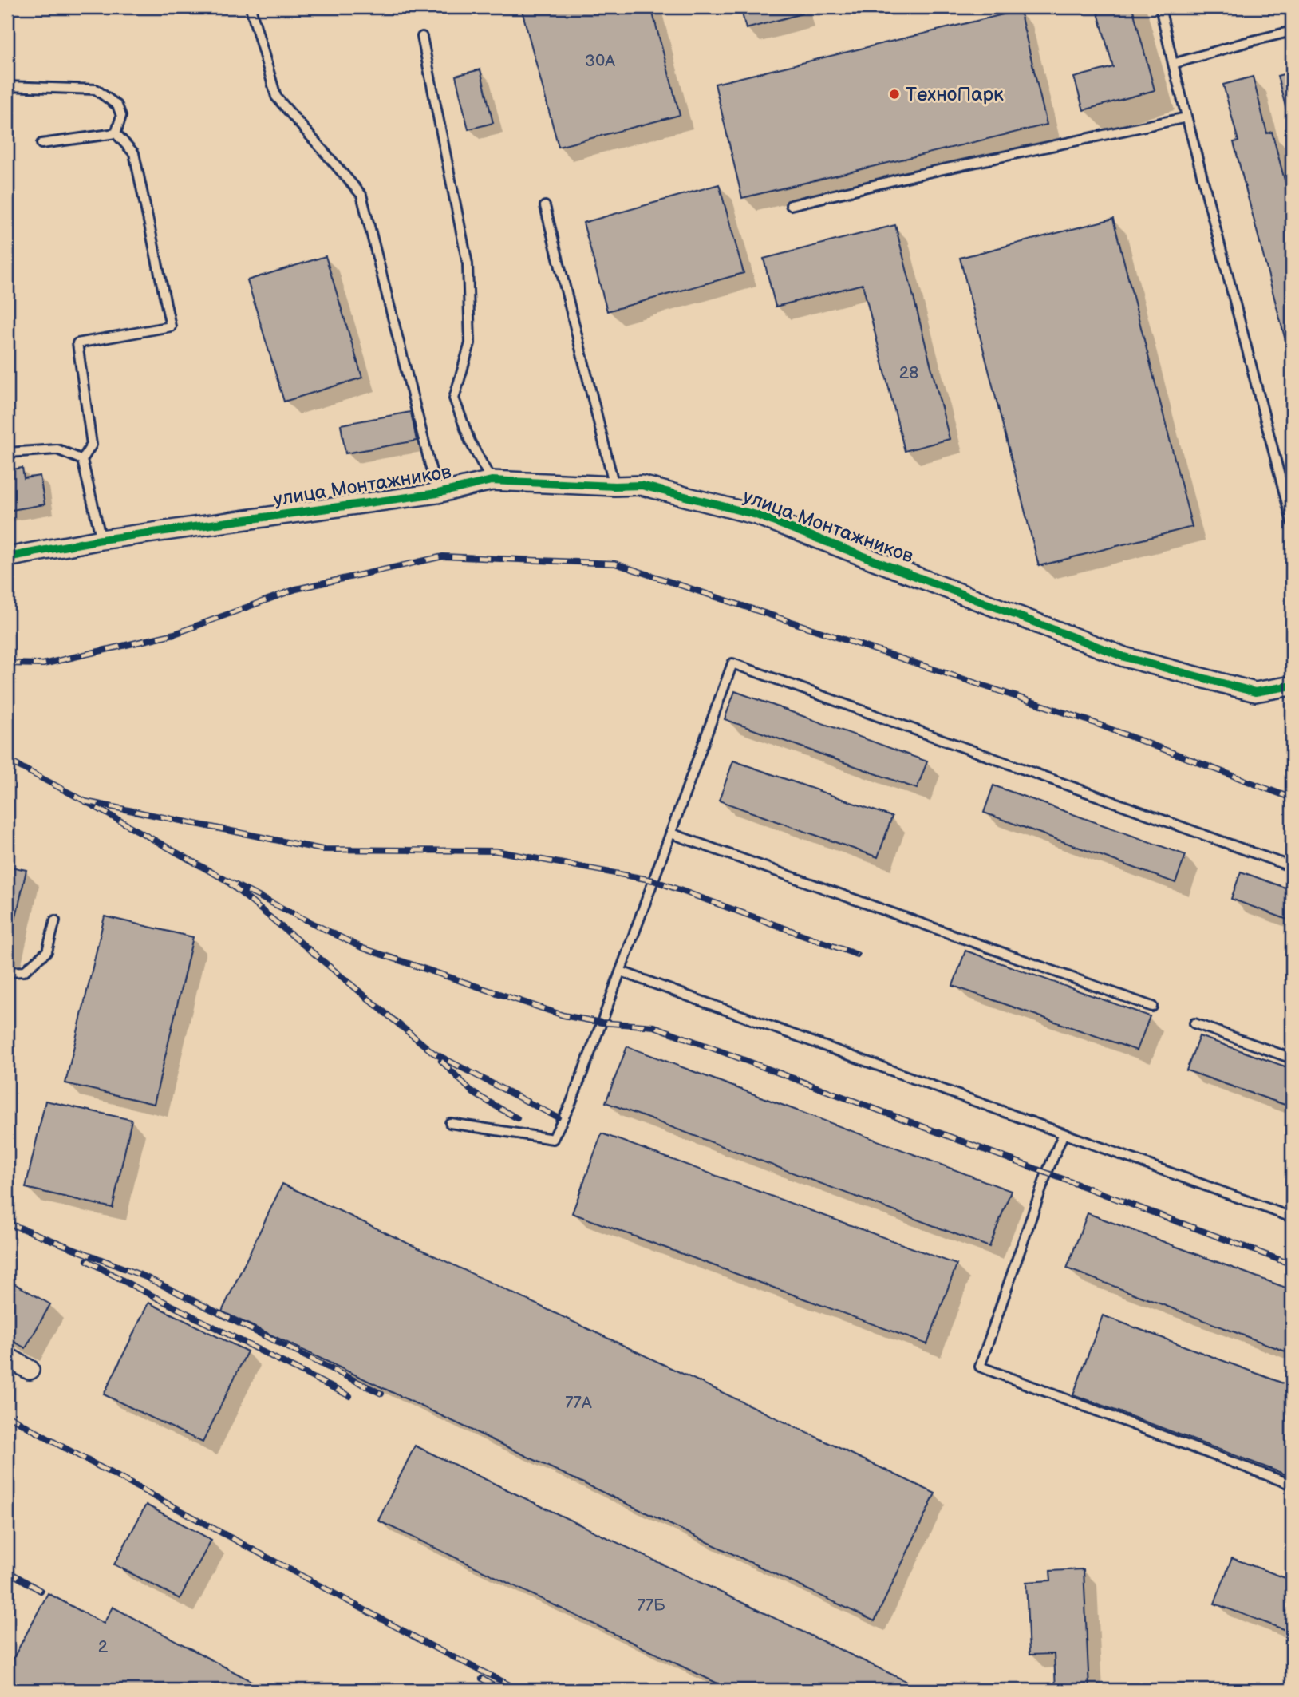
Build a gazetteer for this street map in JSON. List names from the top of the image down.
{
  "streets": {
    "street": ["улица Монтажников"]
  },
  "places": ["ТехноПарк"],
  "house_numbers": [
    "30А",
    "28",
    "77А",
    "77Б",
    "2"
  ]
}
